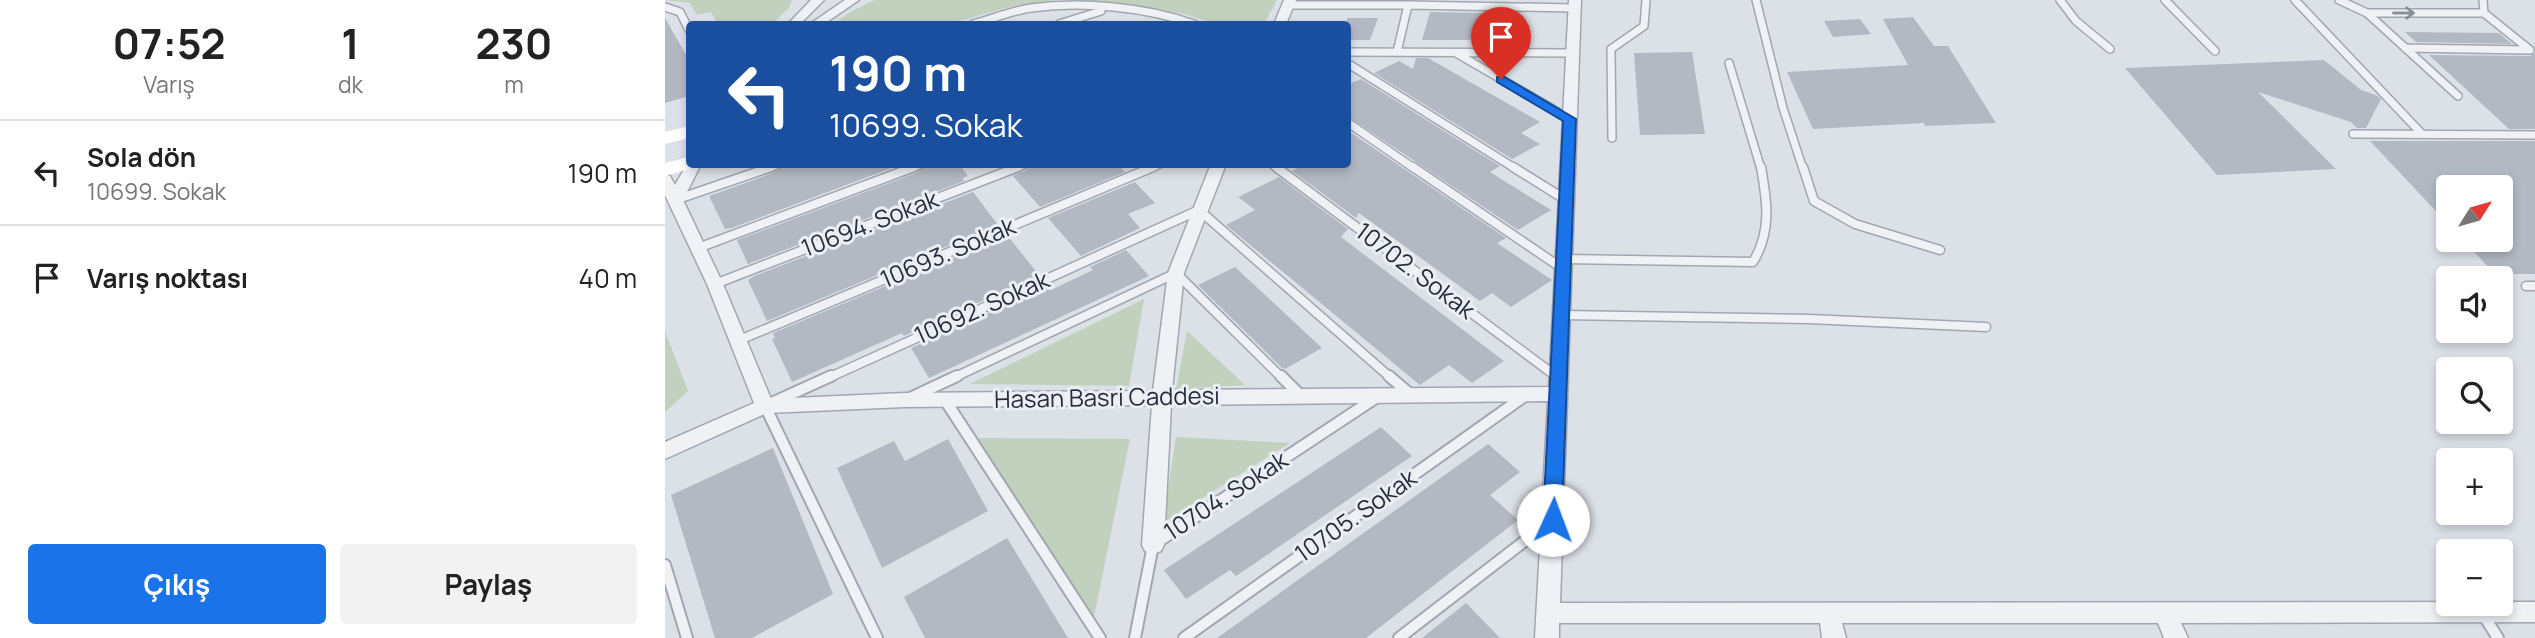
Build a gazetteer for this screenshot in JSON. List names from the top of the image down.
{
  "streets": {
    "street": ["Hasan Basri Caddesi"],
    "lane": [
      "10694. Sokak",
      "10693. Sokak",
      "10702. Sokak",
      "10692. Sokak",
      "10704. Sokak",
      "10705. Sokak"
    ]
  },
  "crossings": [
    ["10702. Sokak", "Hasan Basri Caddesi"],
    ["10692. Sokak", "Hasan Basri Caddesi"],
    ["Hasan Basri Caddesi", "10704. Sokak"],
    ["Hasan Basri Caddesi", "10705. Sokak"]
  ],
  "north": "top right",
  "page": {
    "eta": [
      "07:52",
      "Varış",
      "1",
      "dk",
      "230",
      "m"
    ],
    "turn": ["190 m", "10699. Sokak"],
    "list": [
      {
        "name": "Sola dön",
        "note": "10699. Sokak",
        "value": "190 m"
      },
      {
        "name": "Varış noktası",
        "value": "40 m"
      }
    ],
    "map_buttons": ["+", "−"],
    "buttons": ["Çıkış", "Paylaş"]
  }
}
